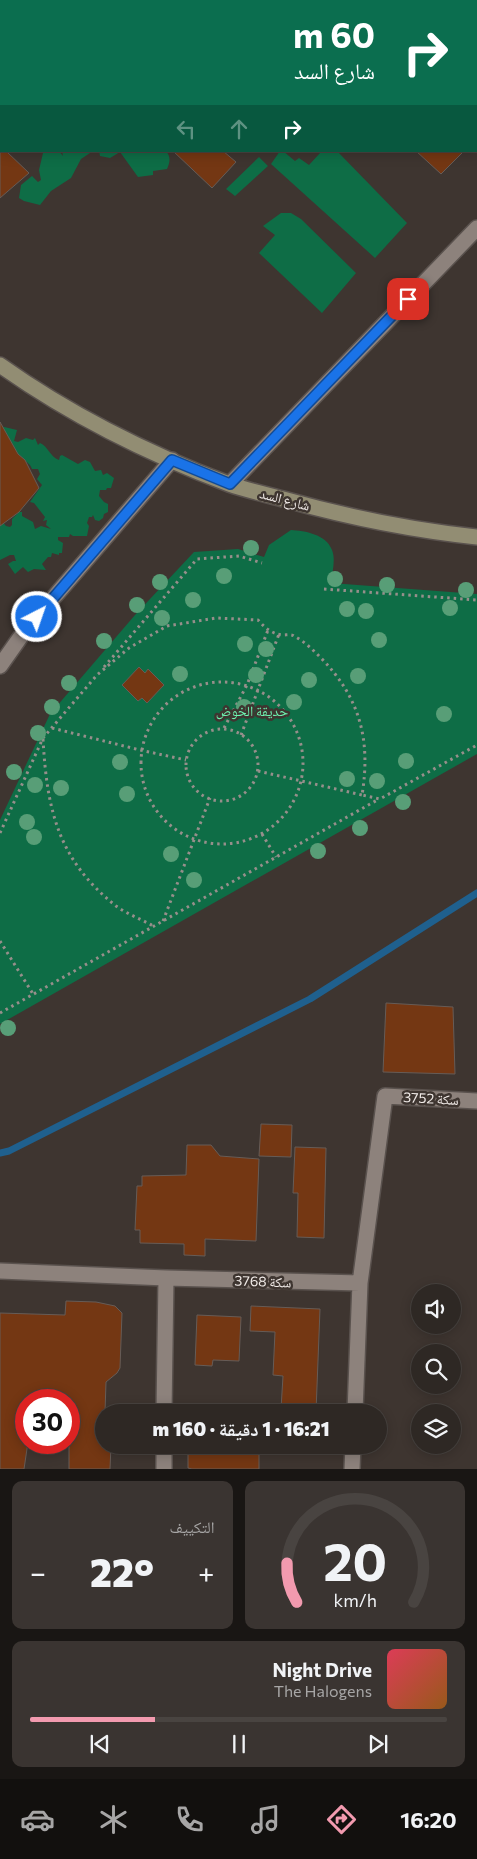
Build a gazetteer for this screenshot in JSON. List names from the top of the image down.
{
  "streets": {
    "street": ["شارع السد", "سكة 3752", "سكة 3768"]
  },
  "crossings": [
    ["سكة 3752", "سكة 3768"]
  ],
  "parks": ["حديقة الخوض"],
  "page": {
    "turn": ["60 m", "شارع السد"],
    "limit": "30",
    "trip": "16:21 · 1 دقيقة · 160 m",
    "tile": "التكييف",
    "heat": ["−", "22°", "+"],
    "song": ["Night Drive", "The Halogens"],
    "tabs": "16:20",
    "gauge": ["20", "km/h"]
  }
}
